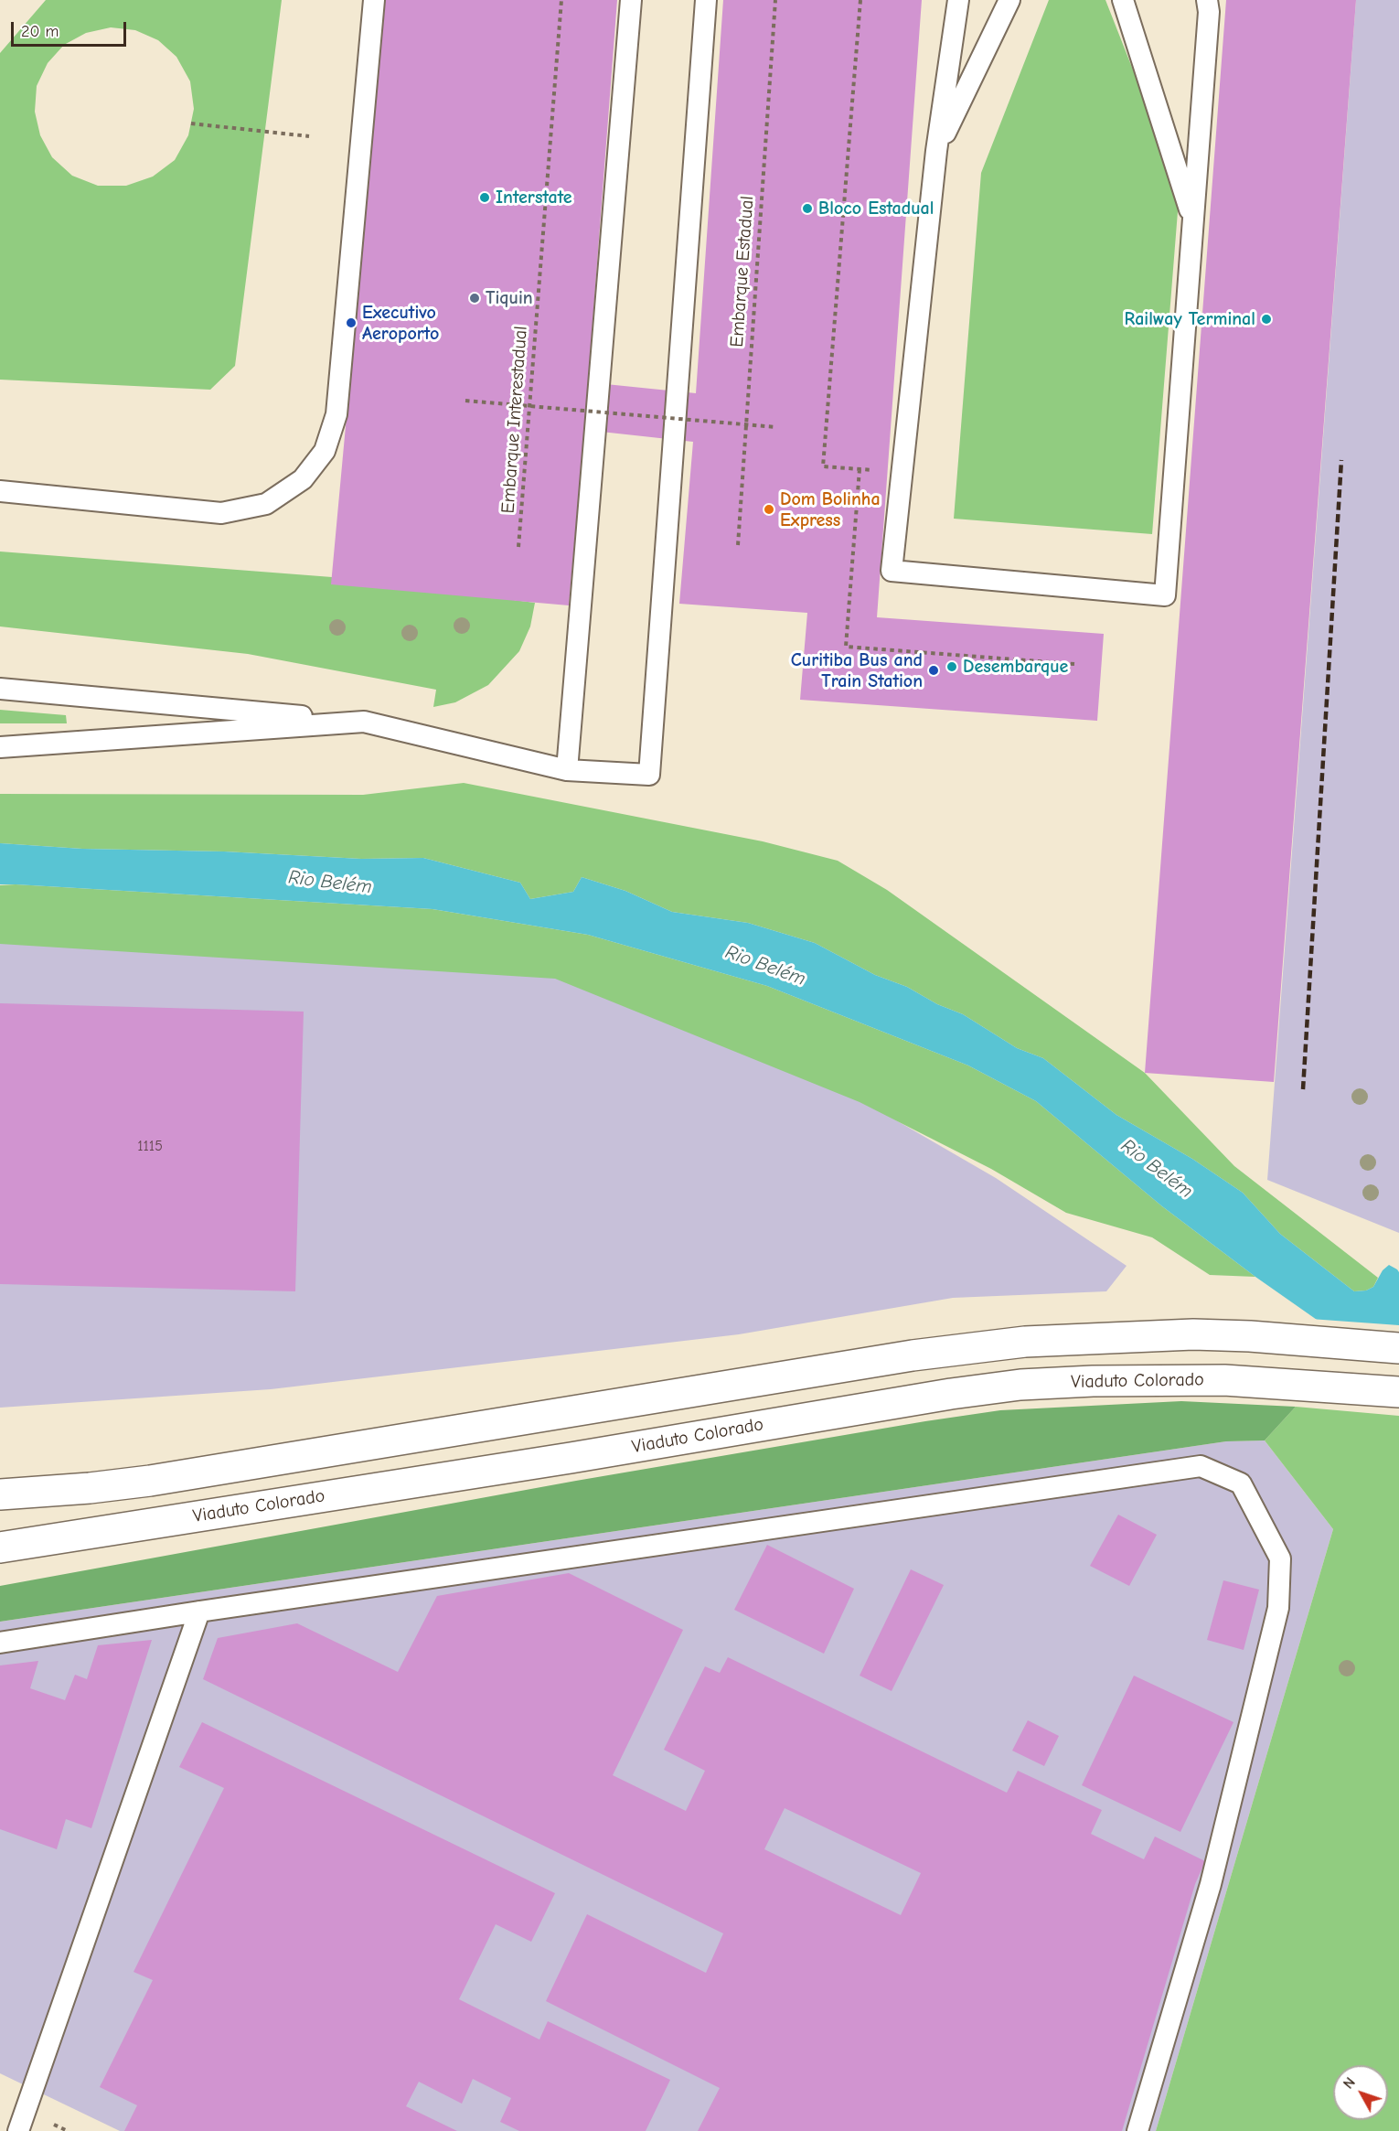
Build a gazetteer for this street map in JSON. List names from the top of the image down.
{
  "streets": {
    "main road": ["Viaduto Colorado"],
    "path": ["Embarque Estadual", "Embarque Interestadual"]
  },
  "water": ["Rio Belém"],
  "places": [
    "Interstate",
    "Bloco Estadual",
    "Tiquin",
    "Railway Terminal",
    "Executivo Aeroporto",
    "Dom Bolinha Express",
    "Desembarque",
    "Curitiba Bus and Train Station"
  ],
  "house_numbers": ["1115"],
  "scale_bar": "20 m",
  "north": "top left"
}
